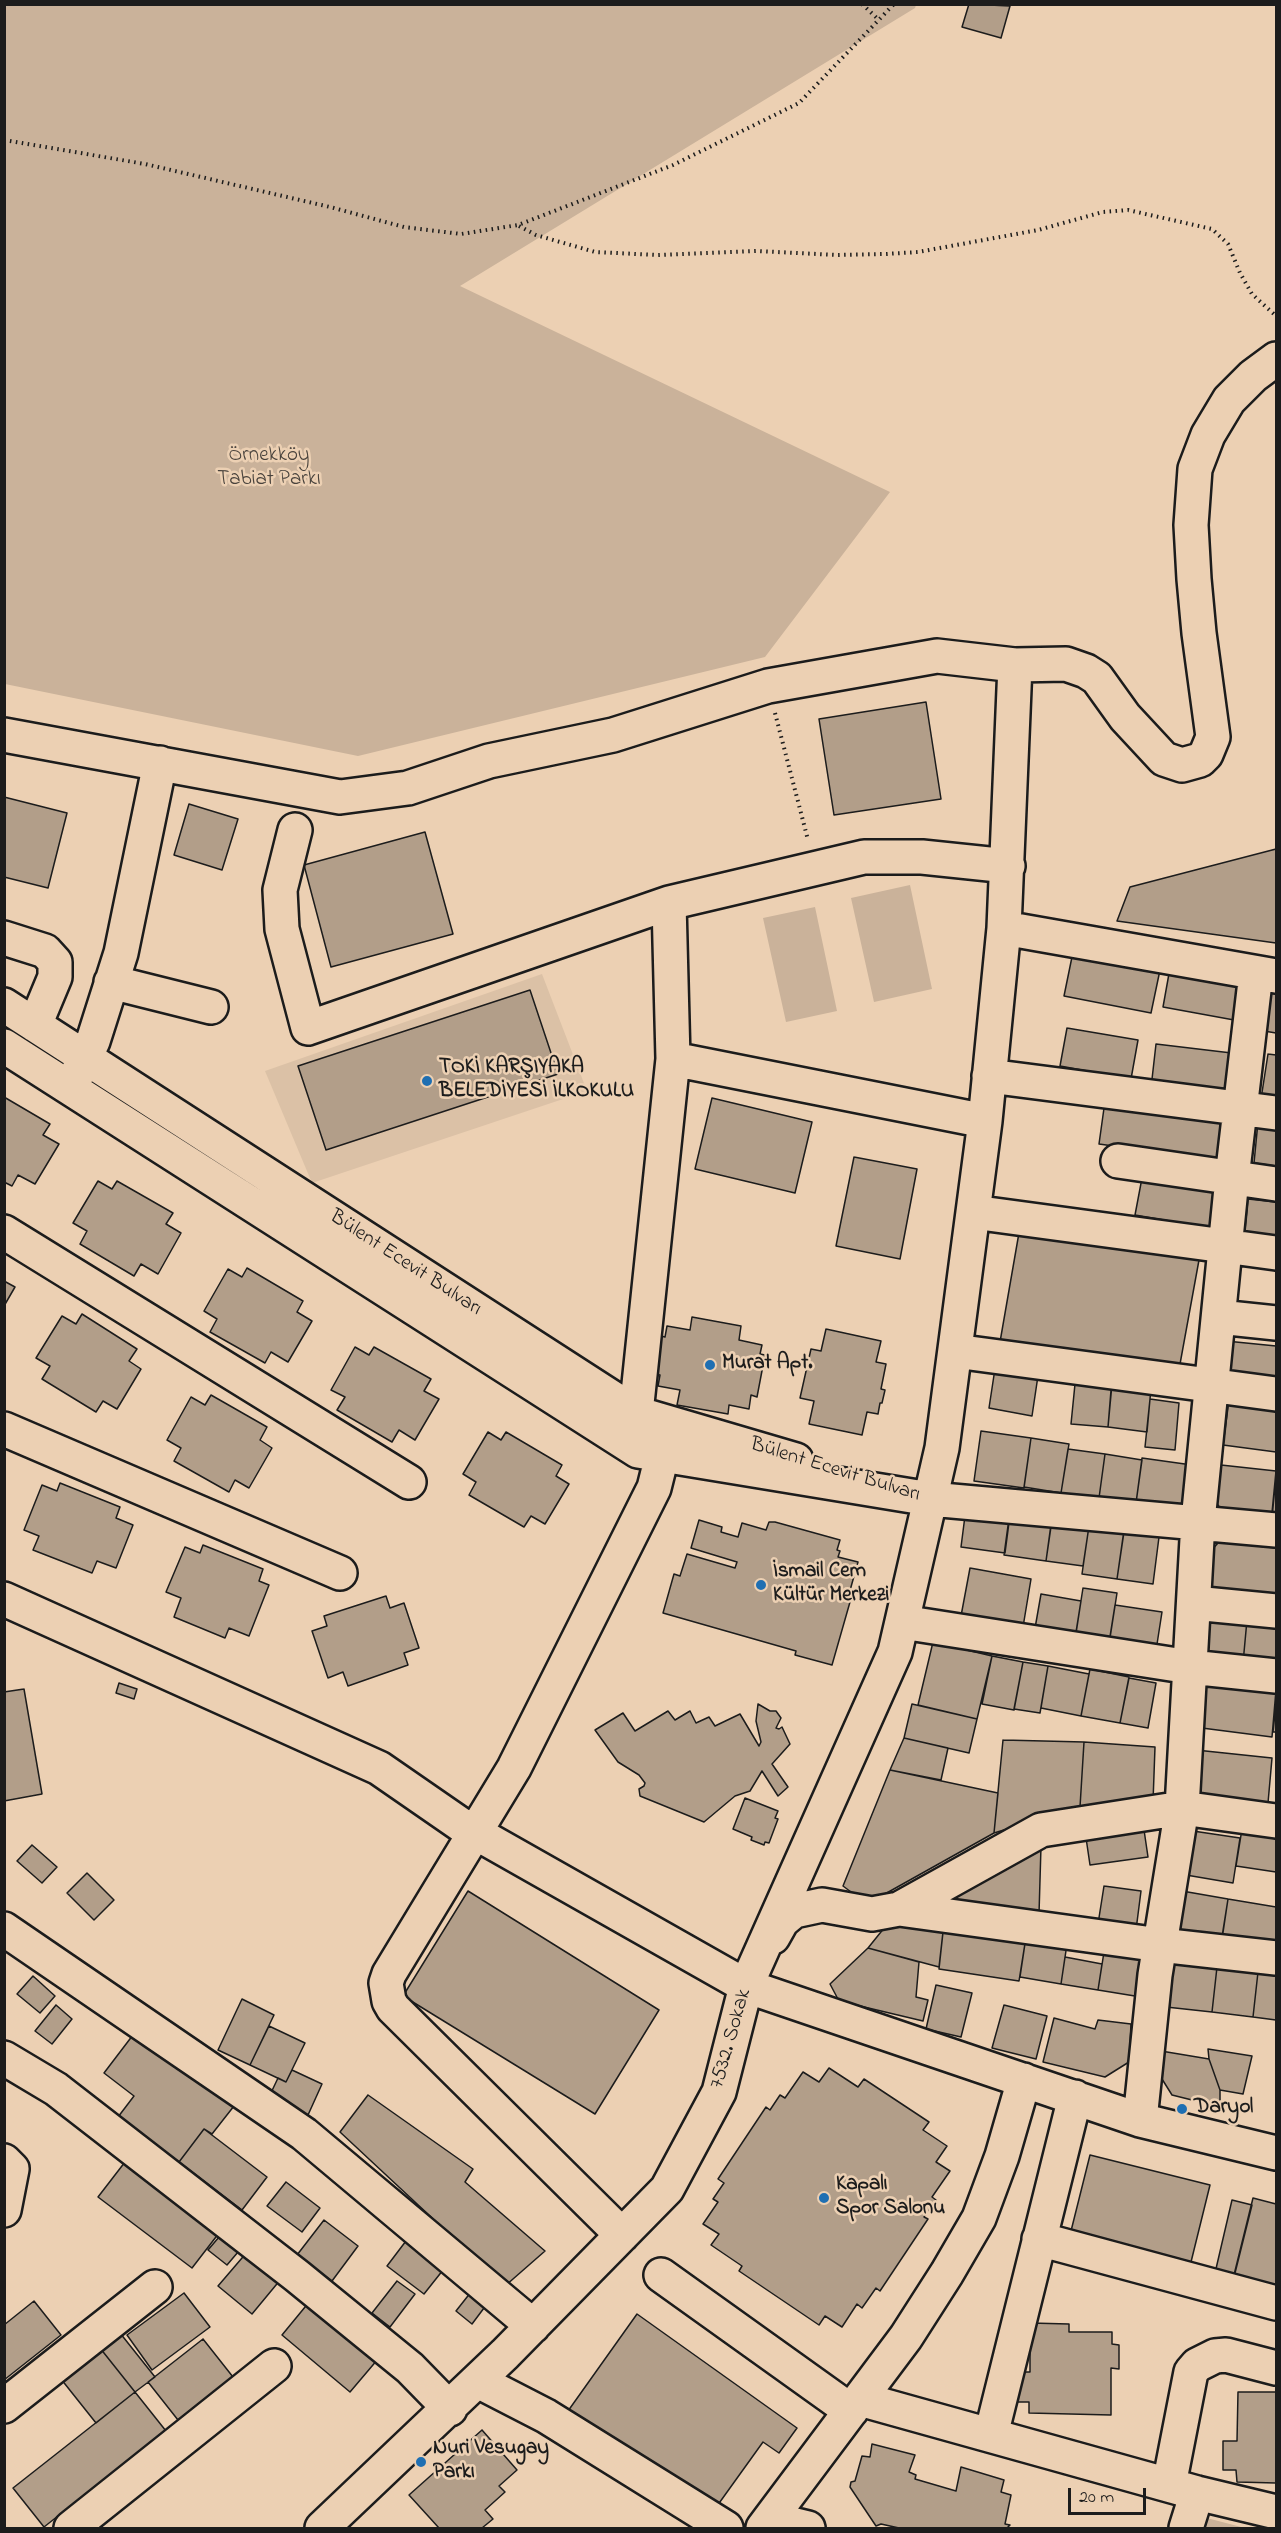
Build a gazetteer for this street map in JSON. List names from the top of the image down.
{
  "streets": {
    "street": ["Bülent Ecevit Bulvarı", "7532. Sokak"]
  },
  "crossings": [
    ["Bülent Ecevit Bulvarı", "7532. Sokak"]
  ],
  "parks": ["Örnekköy Tabiat Parkı"],
  "places": [
    "TOKİ KARŞIYAKA BELEDİYESİ İLKOKULU",
    "Murat Apt.",
    "İsmail Cem Kültür Merkezi",
    "Daryol",
    "Kapalı Spor Salonu",
    "Nuri Vesugay Parkı"
  ],
  "scale_bar": "20 m"
}
